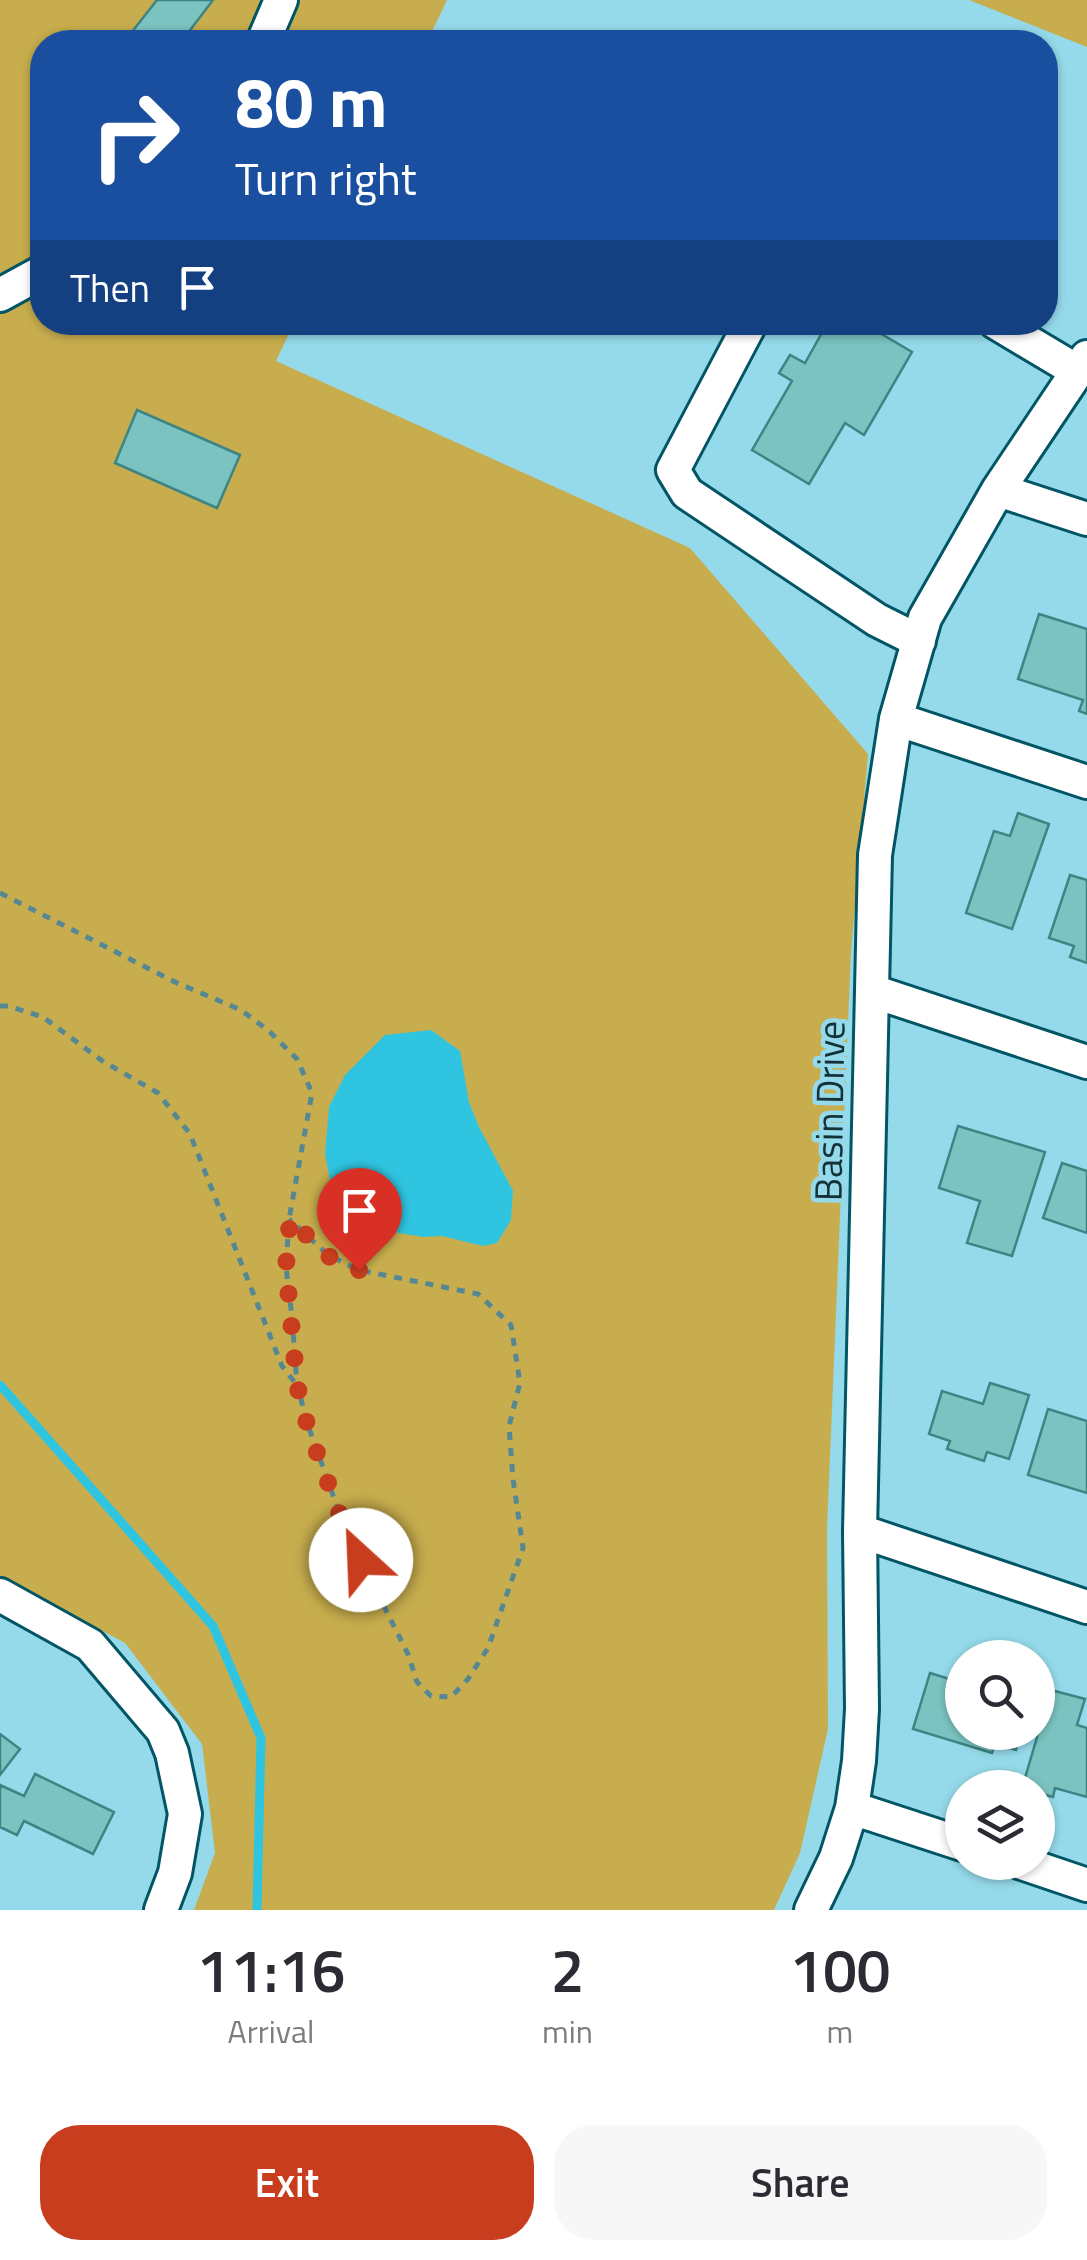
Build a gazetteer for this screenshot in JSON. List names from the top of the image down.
{
  "streets": {
    "street": ["Basin Drive"]
  },
  "page": {
    "turn": ["80 m", "Turn right"],
    "then": "Then",
    "eta": [
      "11:16",
      "Arrival",
      "2",
      "min",
      "100",
      "m"
    ],
    "buttons": ["Exit", "Share"]
  }
}
